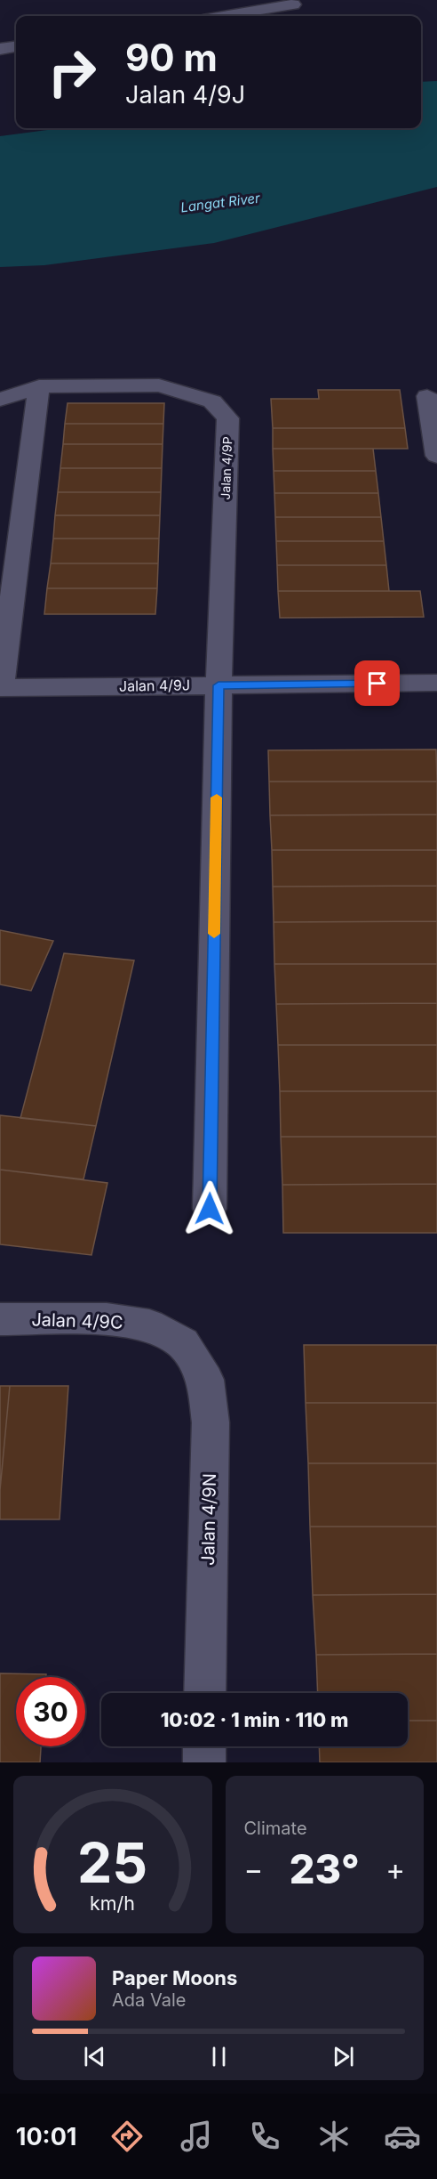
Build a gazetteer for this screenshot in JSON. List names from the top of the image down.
{
  "streets": {
    "street": [
      "Jalan 4/9P",
      "Jalan 4/9J",
      "Jalan 4/9C",
      "Jalan 4/9N"
    ]
  },
  "crossings": [
    ["Jalan 4/9P", "Jalan 4/9J"],
    ["Jalan 4/9C", "Jalan 4/9N"]
  ],
  "water": ["Langat River"],
  "page": {
    "turn": ["90 m", "Jalan 4/9J"],
    "limit": "30",
    "trip": "10:02 · 1 min · 110 m",
    "tile": "Climate",
    "heat": ["−", "23°", "+"],
    "song": ["Paper Moons", "Ada Vale"],
    "tabs": "10:01",
    "gauge": ["25", "km/h"]
  }
}
